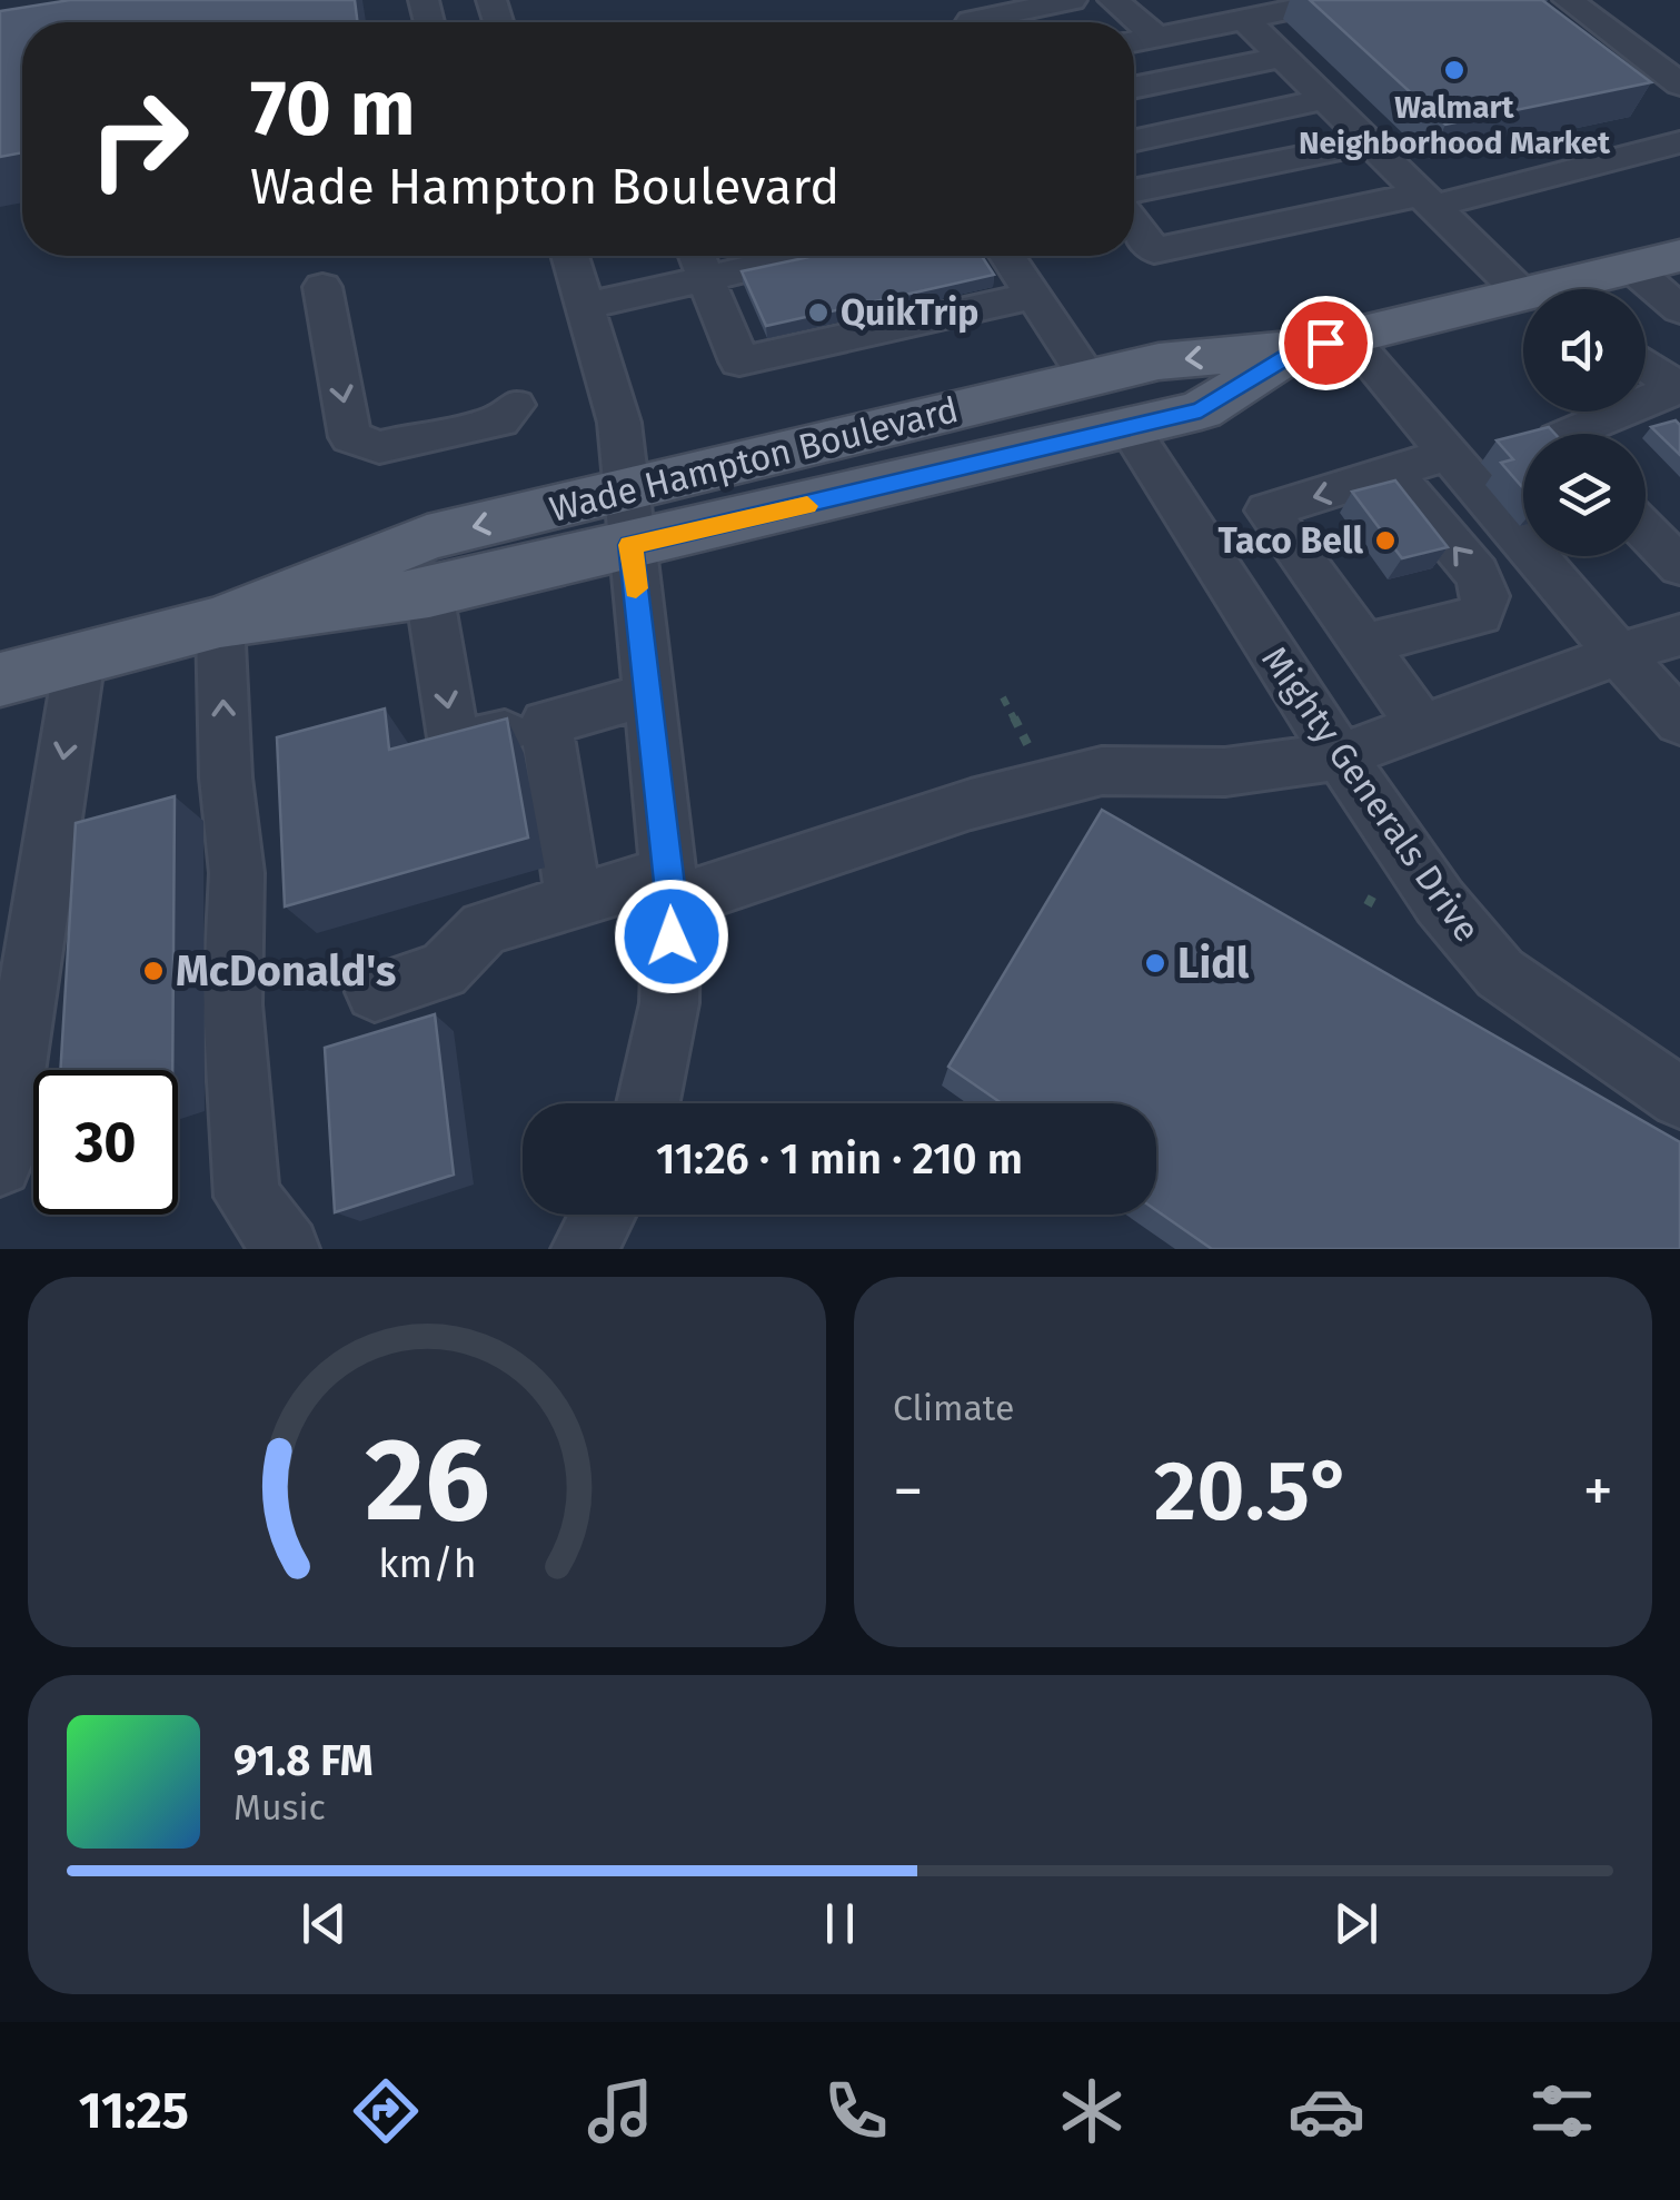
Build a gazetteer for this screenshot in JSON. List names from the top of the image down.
{
  "streets": {
    "main road": ["Wade Hampton Boulevard"],
    "street": ["Mighty Generals Drive"]
  },
  "crossings": [
    ["Wade Hampton Boulevard", "Mighty Generals Drive"]
  ],
  "places": [
    "Walmart Neighborhood Market",
    "QuikTrip",
    "Taco Bell",
    "Lidl",
    "McDonald's"
  ],
  "page": {
    "turn": ["70 m", "Wade Hampton Boulevard"],
    "limit": "30",
    "trip": "11:26 · 1 min · 210 m",
    "tile": "Climate",
    "heat": ["−", "20.5°", "+"],
    "song": ["91.8 FM", "Music"],
    "tabs": "11:25",
    "gauge": ["26", "km/h"]
  }
}
